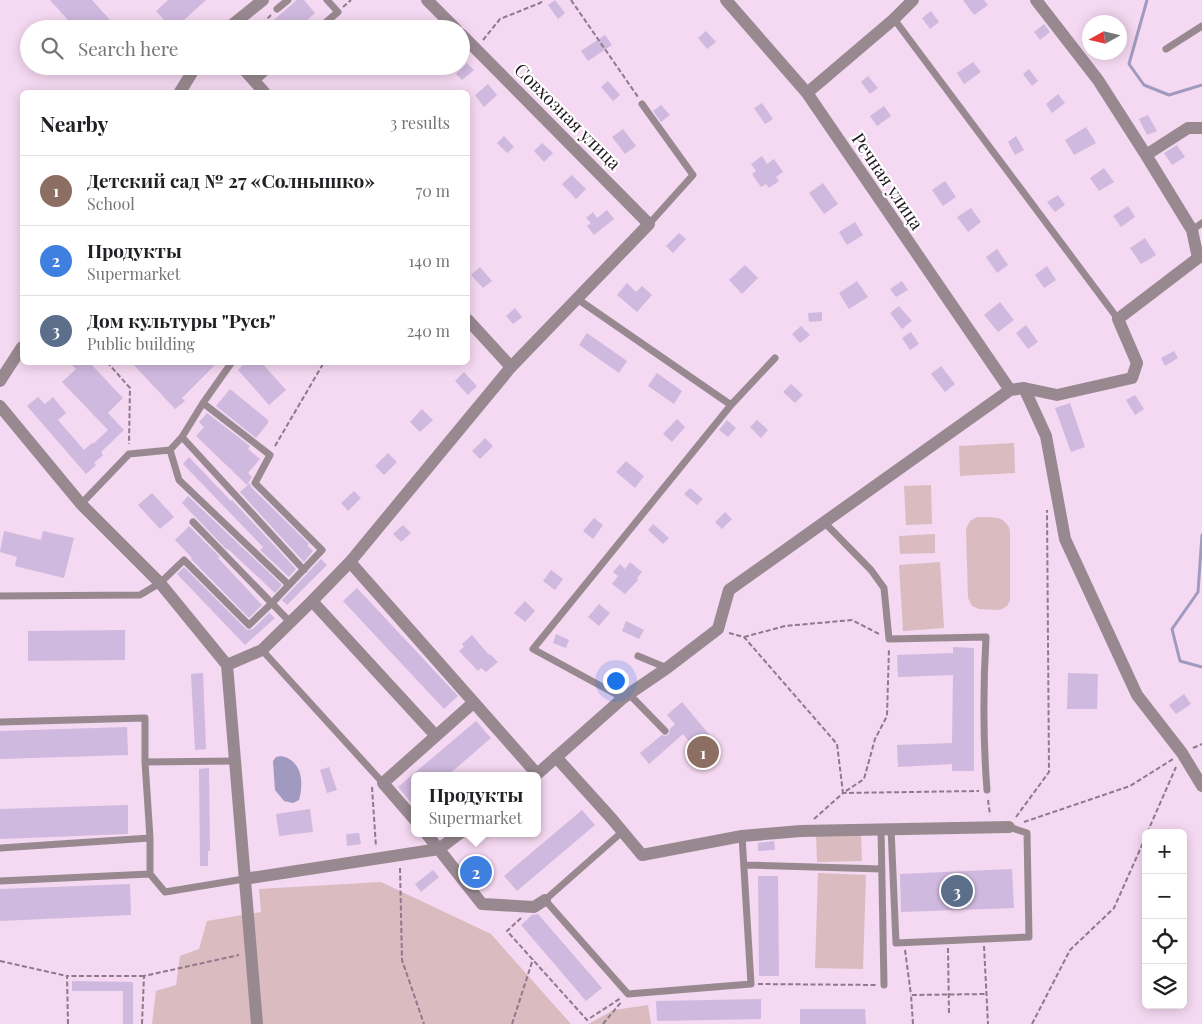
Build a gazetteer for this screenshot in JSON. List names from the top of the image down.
{
  "streets": {
    "street": ["Совхозная улица", "Речная улица"]
  },
  "north": "left",
  "page": {
    "search": "Search here",
    "heading": ["Nearby", "3 results"],
    "list": [
      {
        "mark": "1",
        "name": "Детский сад № 27 «Солнышко»",
        "note": "School",
        "value": "70 m"
      },
      {
        "mark": "2",
        "name": "Продукты",
        "note": "Supermarket",
        "value": "140 m"
      },
      {
        "mark": "3",
        "name": "Дом культуры \"Русь\"",
        "note": "Public building",
        "value": "240 m"
      }
    ],
    "pins": ["1", "2", "3"],
    "popup": ["Продукты", "Supermarket"],
    "map_buttons": ["+", "−"]
  }
}
